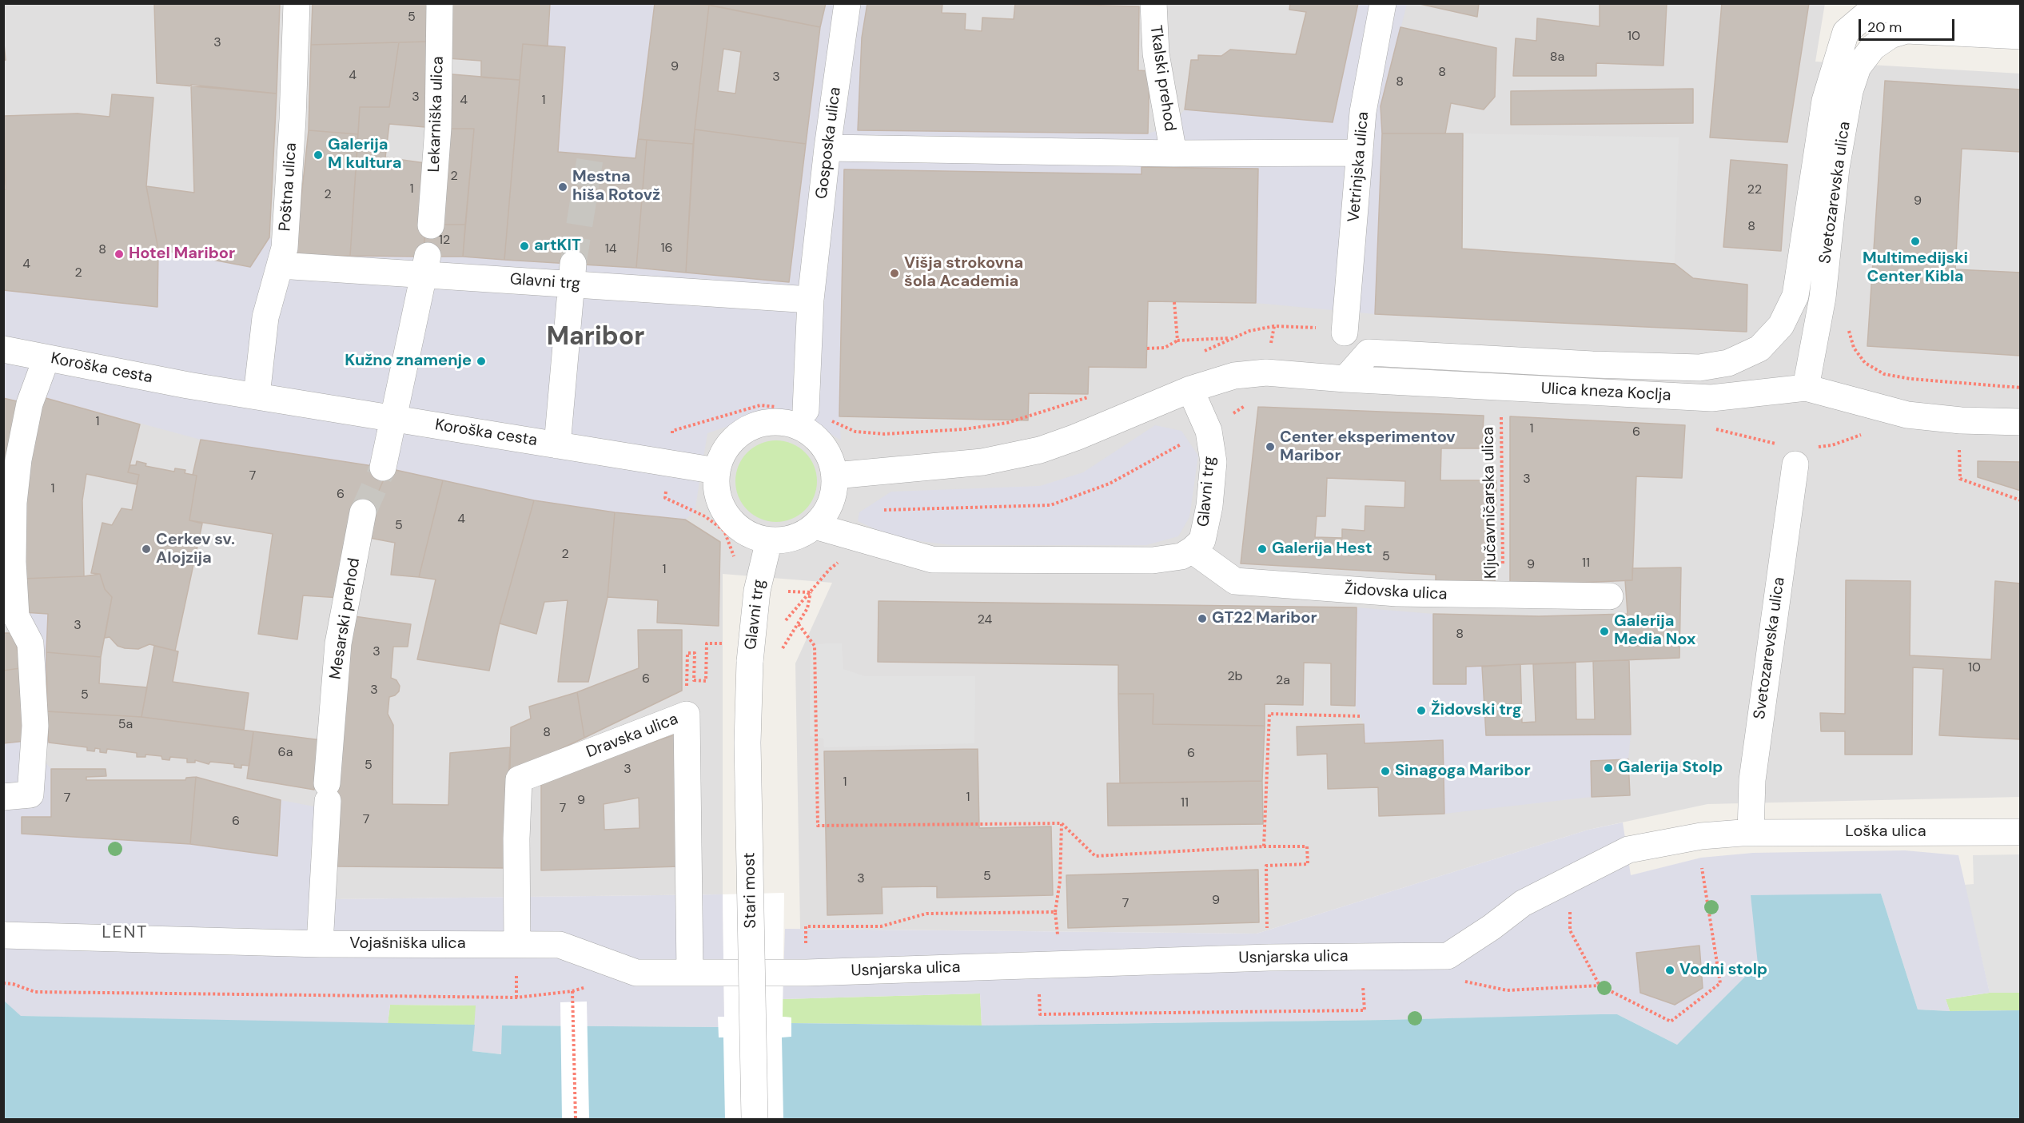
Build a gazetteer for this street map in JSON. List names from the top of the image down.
{
  "streets": {
    "street": [
      "Tkalski prehod",
      "Lekarniška ulica",
      "Gosposka ulica",
      "Vetrinjska ulica",
      "Poštna ulica",
      "Svetozarevska ulica",
      "Glavni trg",
      "Koroška cesta",
      "Ulica kneza Koclja",
      "Židovska ulica",
      "Mesarski prehod",
      "Dravska ulica",
      "Loška ulica",
      "Stari most",
      "Vojašniška ulica",
      "Usnjarska ulica"
    ],
    "path": ["Ključavničarska ulica"]
  },
  "crossings": [
    ["Gosposka ulica", "Glavni trg"],
    ["Poštna ulica", "Glavni trg"],
    ["Poštna ulica", "Koroška cesta"],
    ["Svetozarevska ulica", "Ulica kneza Koclja"],
    ["Svetozarevska ulica", "Loška ulica"],
    ["Glavni trg", "Koroška cesta"],
    ["Glavni trg", "Ulica kneza Koclja"],
    ["Glavni trg", "Židovska ulica"],
    ["Glavni trg", "Stari most"],
    ["Ključavničarska ulica", "Židovska ulica"],
    ["Mesarski prehod", "Vojašniška ulica"],
    ["Dravska ulica", "Vojašniška ulica"],
    ["Vojašniška ulica", "Usnjarska ulica"]
  ],
  "districts": ["Maribor", "LENT"],
  "places": [
    "Galerija M kultura",
    "Mestna hiša Rotovž",
    "Multimedijski Center Kibla",
    "artKIT",
    "Hotel Maribor",
    "Višja strokovna šola Academia",
    "Kužno znamenje",
    "Center eksperimentov Maribor",
    "Cerkev sv. Alojzija",
    "Galerija Hest",
    "GT22 Maribor",
    "Galerija Media Nox",
    "Židovski trg",
    "Galerija Stolp",
    "Sinagoga Maribor",
    "Vodni stolp"
  ],
  "house_numbers": [
    "5",
    "10",
    "3",
    "8a",
    "9",
    "8",
    "4",
    "3",
    "8",
    "3",
    "4",
    "1",
    "2",
    "1",
    "22",
    "2",
    "9",
    "8",
    "12",
    "16",
    "14",
    "8",
    "4",
    "2",
    "1",
    "1",
    "6",
    "7",
    "3",
    "1",
    "6",
    "4",
    "5",
    "2",
    "5",
    "11",
    "9",
    "1",
    "24",
    "3",
    "8",
    "3",
    "10",
    "2b",
    "6",
    "2a",
    "3",
    "5",
    "5a",
    "8",
    "6a",
    "6",
    "5",
    "3",
    "1",
    "1",
    "7",
    "9",
    "11",
    "7",
    "7",
    "6",
    "5",
    "3",
    "9",
    "7"
  ],
  "scale_bar": "20 m"
}
